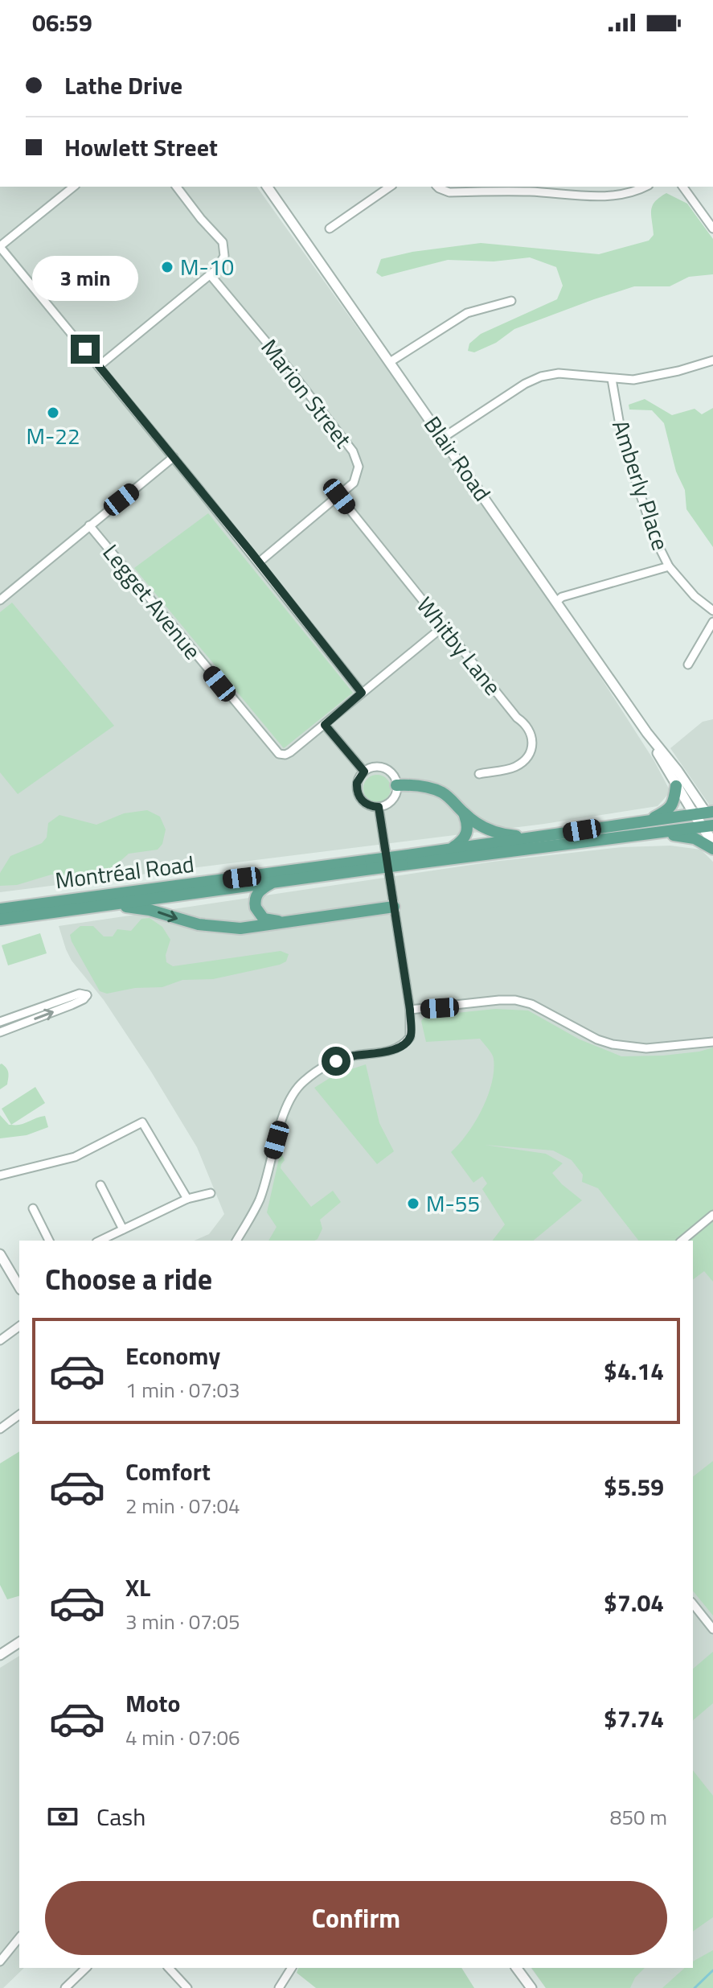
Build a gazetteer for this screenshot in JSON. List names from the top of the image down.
{
  "streets": {
    "main road": ["Blair Road", "Montréal Road"],
    "street": [
      "Marion Street",
      "Amberly Place",
      "Legget Avenue",
      "Whitby Lane"
    ]
  },
  "crossings": [
    ["Marion Street", "Whitby Lane"],
    ["Blair Road", "Montréal Road"],
    ["Legget Avenue", "Whitby Lane"]
  ],
  "places": ["M-10", "M-22", "M-55"],
  "page": {
    "status": "06:59",
    "banner": ["Lathe Drive", "Howlett Street"],
    "bubble": "3 min",
    "heading": "Choose a ride",
    "list": [
      {
        "name": "Economy",
        "note": "1 min · 07:03",
        "value": "$4.14"
      },
      {
        "name": "Comfort",
        "note": "2 min · 07:04",
        "value": "$5.59"
      },
      {
        "name": "XL",
        "note": "3 min · 07:05",
        "value": "$7.04"
      },
      {
        "name": "Moto",
        "note": "4 min · 07:06",
        "value": "$7.74"
      }
    ],
    "pay": ["Cash", "850 m"],
    "buttons": "Confirm"
  }
}
